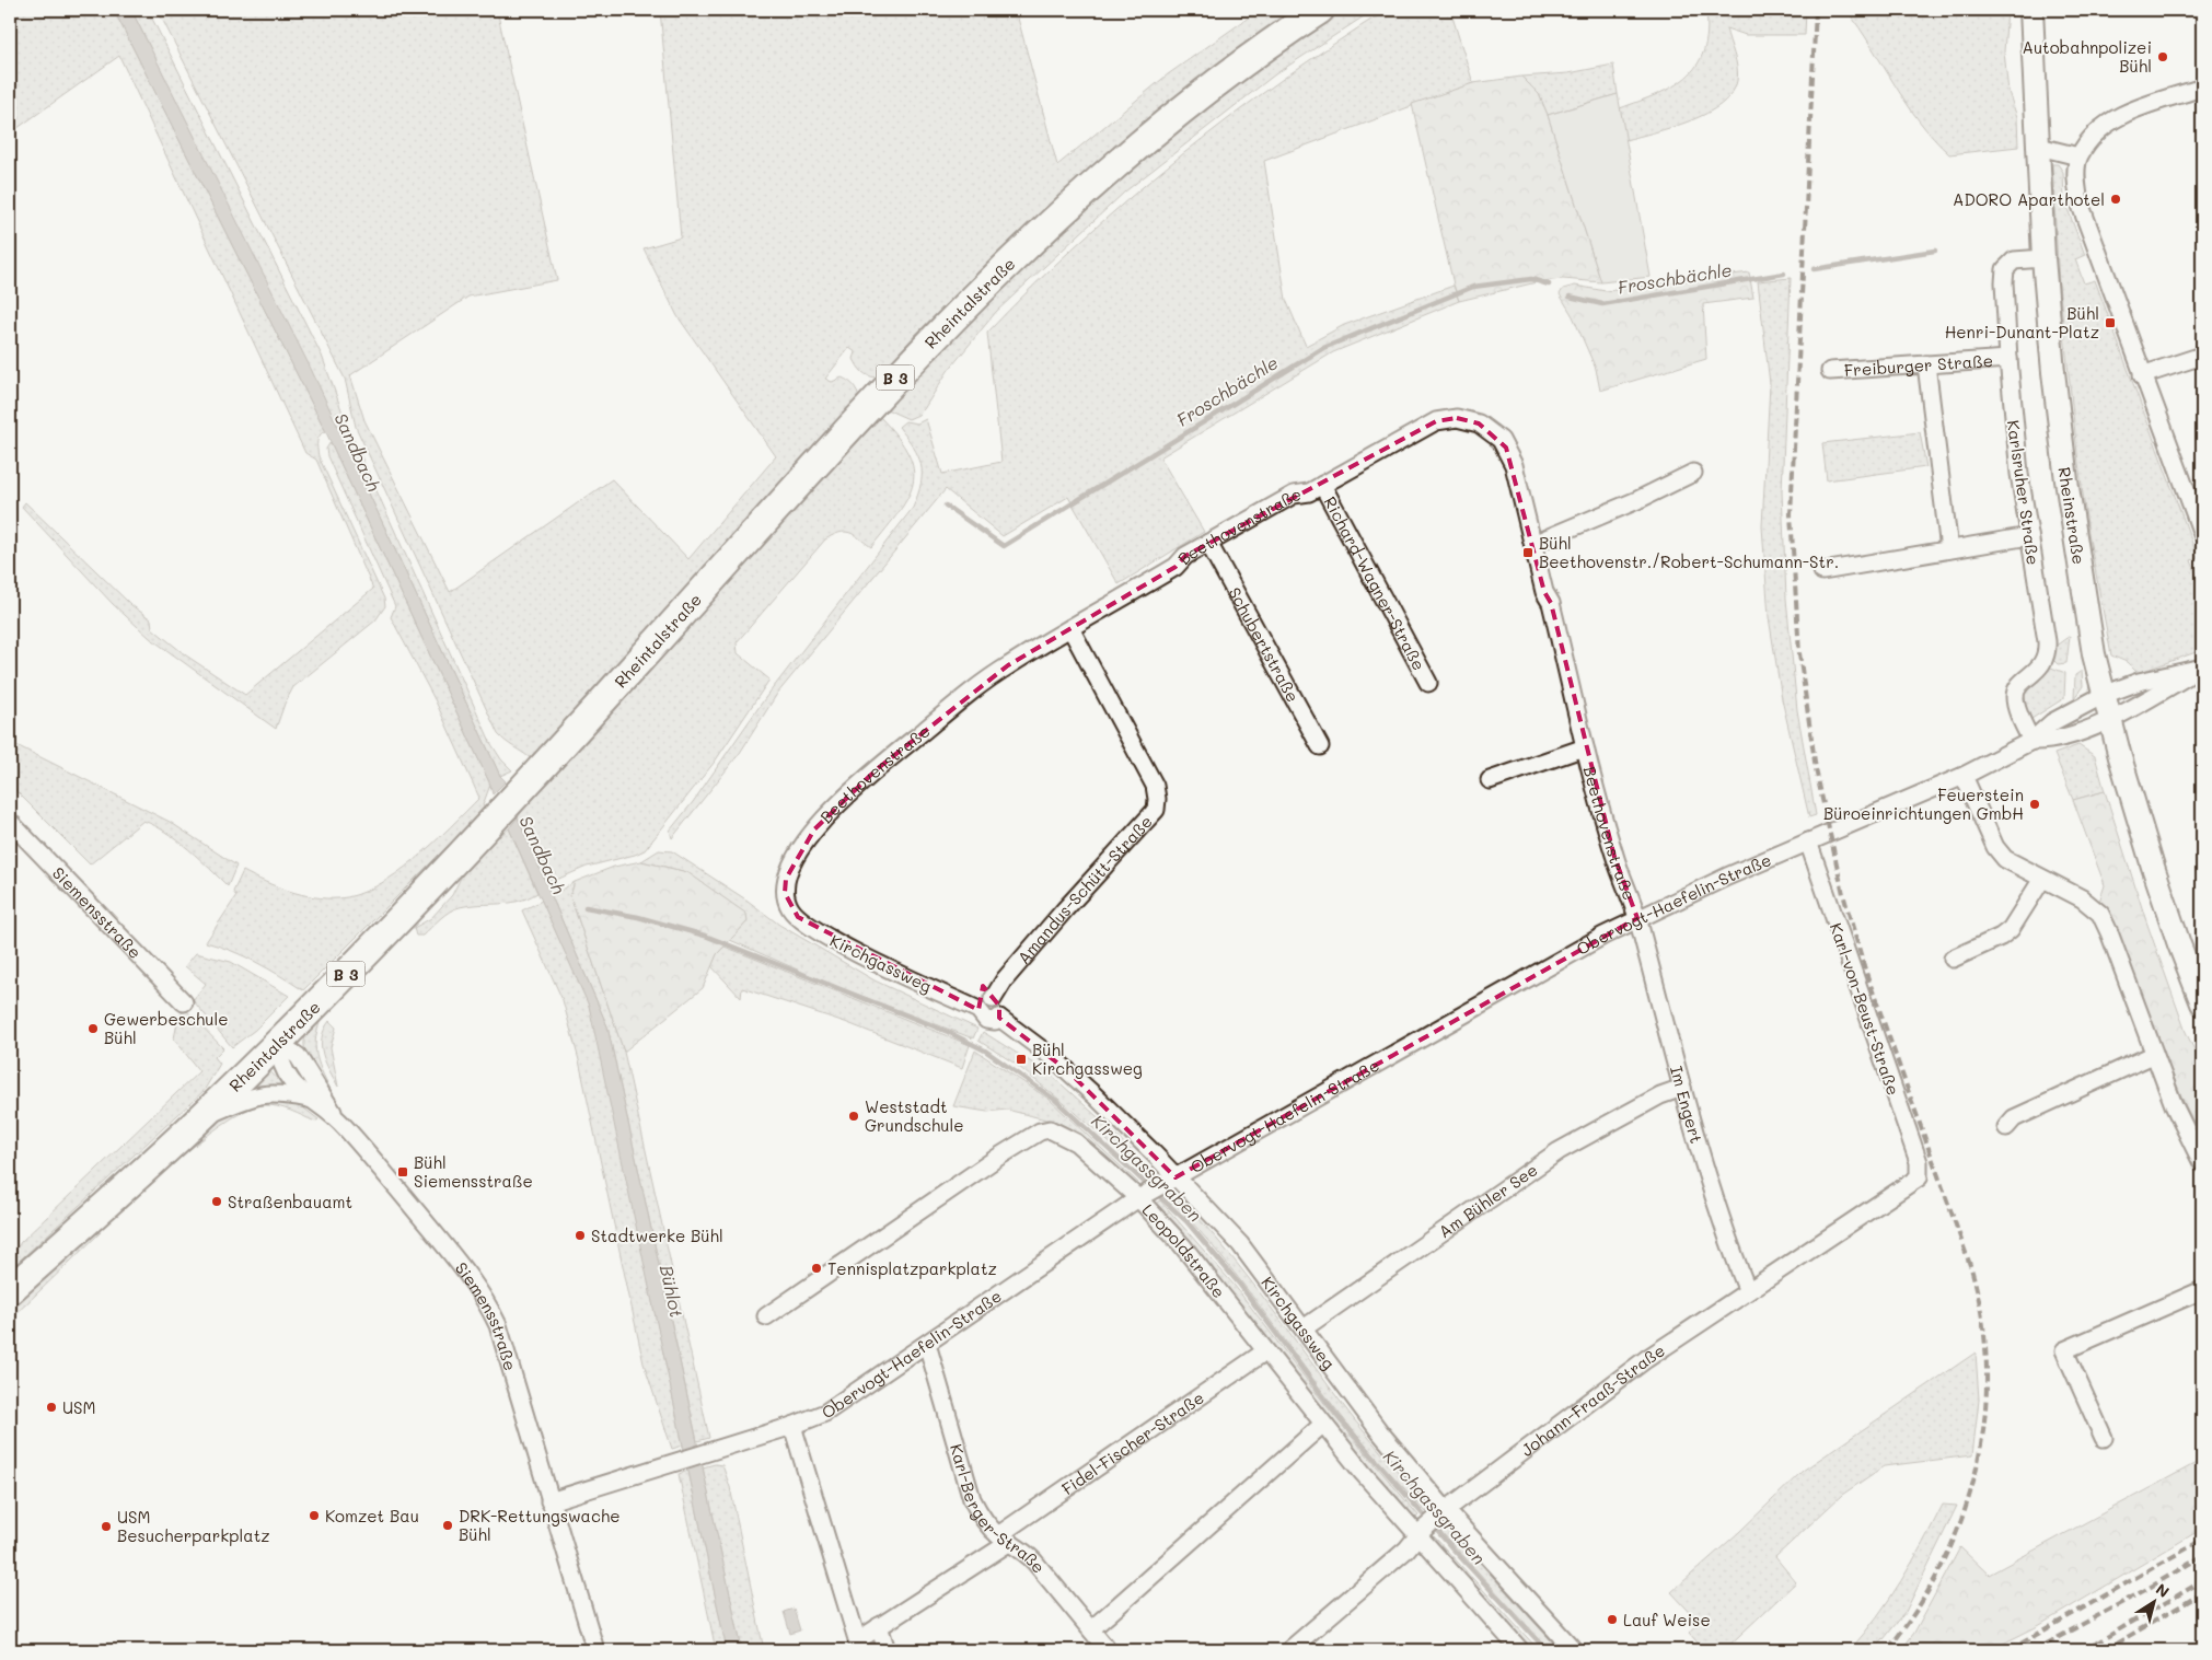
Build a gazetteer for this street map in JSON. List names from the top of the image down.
{
  "streets": {
    "main road": ["Rheintalstraße", "B 3"],
    "street": [
      "Freiburger Straße",
      "Karlsruher Straße",
      "Rheinstraße",
      "Beethovenstraße",
      "Richard-Wagner-Straße",
      "Schubertstraße",
      "Amandus-Schütt-Straße",
      "Obervogt-Haefelin-Straße",
      "Siemensstraße",
      "Kirchgassweg",
      "Karl-von-Beust-Straße",
      "Im Engert",
      "Am Bühler See",
      "Leopoldstraße",
      "Johann-Fraaß-Straße",
      "Fidel-Fischer-Straße",
      "Karl-Berger-Straße"
    ]
  },
  "crossings": [
    ["Rheintalstraße", "Siemensstraße"],
    ["Freiburger Straße", "Karlsruher Straße"],
    ["Karlsruher Straße", "Rheinstraße"],
    ["Karlsruher Straße", "Obervogt-Haefelin-Straße"],
    ["Rheinstraße", "Obervogt-Haefelin-Straße"],
    ["Beethovenstraße", "Richard-Wagner-Straße"],
    ["Beethovenstraße", "Schubertstraße"],
    ["Beethovenstraße", "Amandus-Schütt-Straße"],
    ["Beethovenstraße", "Obervogt-Haefelin-Straße"],
    ["Beethovenstraße", "Kirchgassweg"],
    ["Beethovenstraße", "Im Engert"],
    ["Amandus-Schütt-Straße", "Kirchgassweg"],
    ["Obervogt-Haefelin-Straße", "Siemensstraße"],
    ["Obervogt-Haefelin-Straße", "Kirchgassweg"],
    ["Obervogt-Haefelin-Straße", "Karl-von-Beust-Straße"],
    ["Obervogt-Haefelin-Straße", "Im Engert"],
    ["Obervogt-Haefelin-Straße", "Leopoldstraße"],
    ["Obervogt-Haefelin-Straße", "Karl-Berger-Straße"],
    ["Kirchgassweg", "Am Bühler See"],
    ["Kirchgassweg", "Johann-Fraaß-Straße"],
    ["Karl-von-Beust-Straße", "Johann-Fraaß-Straße"],
    ["Im Engert", "Am Bühler See"],
    ["Im Engert", "Johann-Fraaß-Straße"],
    ["Leopoldstraße", "Johann-Fraaß-Straße"],
    ["Leopoldstraße", "Fidel-Fischer-Straße"],
    ["Fidel-Fischer-Straße", "Karl-Berger-Straße"]
  ],
  "water": [
    "Froschbächle",
    "Sandbach",
    "Kirchgassgraben",
    "Bühlot"
  ],
  "places": {
    "other": [
      "Autobahnpolizei Bühl",
      "ADORO Aparthotel",
      "Feuerstein Büroeinrichtungen GmbH",
      "Gewerbeschule Bühl",
      "Weststadt Grundschule",
      "Straßenbauamt",
      "Stadtwerke Bühl",
      "Tennisplatzparkplatz",
      "USM",
      "Komzet Bau",
      "DRK-Rettungswache Bühl",
      "USM Besucherparkplatz",
      "Lauf Weise"
    ],
    "transit": [
      "Bühl Henri-Dunant-Platz",
      "Bühl Beethovenstr./Robert-Schumann-Str.",
      "Bühl Kirchgassweg",
      "Bühl Siemensstraße"
    ]
  },
  "north": "top right"
}
